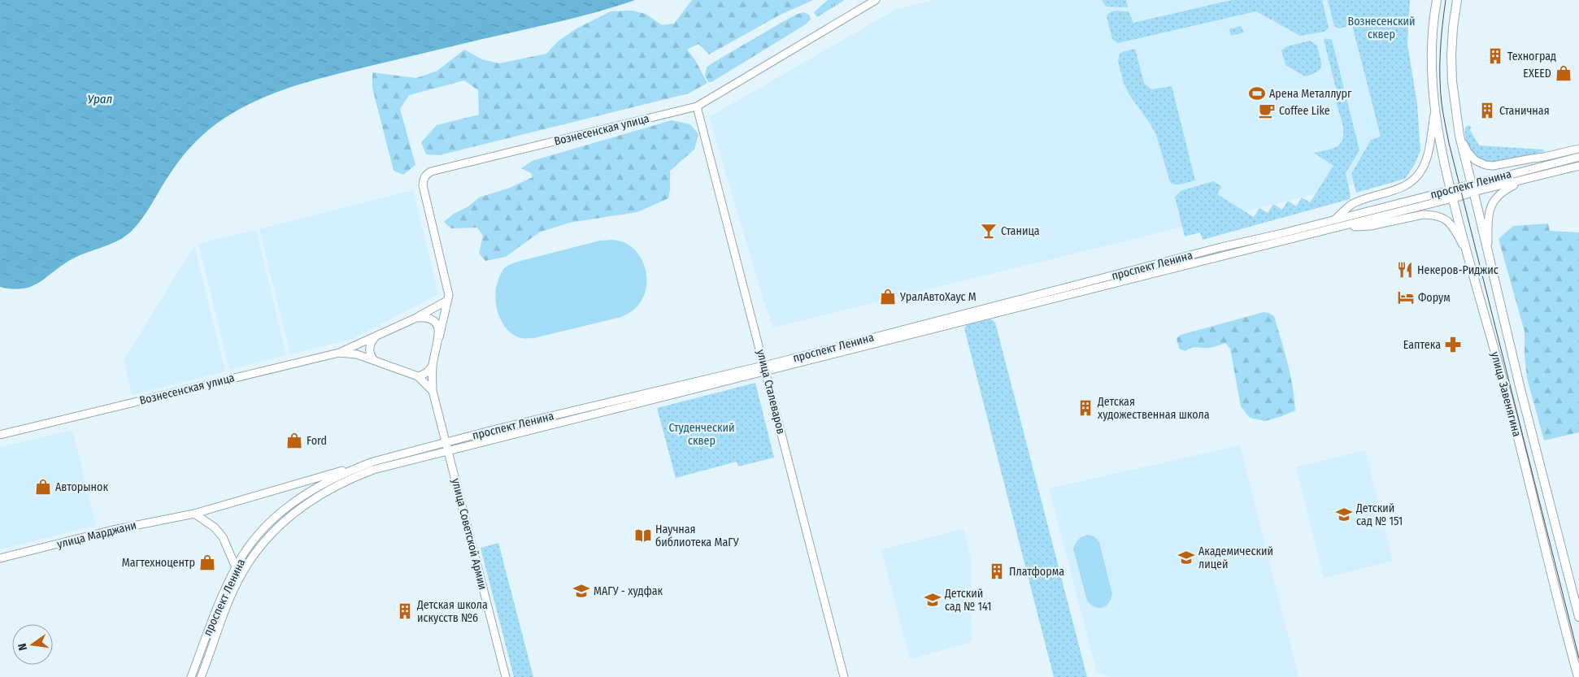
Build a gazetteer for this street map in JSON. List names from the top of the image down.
{
  "streets": {
    "main road": [
      "Вознесенская улица",
      "проспект Ленина",
      "улица Сталеваров",
      "улица Завенягина",
      "улица Советской Армии",
      "улица Марджани"
    ]
  },
  "crossings": [
    ["Вознесенская улица", "улица Сталеваров"],
    ["Вознесенская улица", "улица Советской Армии"],
    ["проспект Ленина", "улица Сталеваров"],
    ["проспект Ленина", "улица Завенягина"],
    ["проспект Ленина", "улица Советской Армии"],
    ["проспект Ленина", "улица Марджани"]
  ],
  "water": ["Урал"],
  "parks": ["Вознесенский cквер", "Студенческий сквер"],
  "places": {
    "building": [
      "Техноград",
      "Станичная",
      "Детская художественная школа",
      "Платформа",
      "Детская школа искусств №6"
    ],
    "shop": [
      "EXEED",
      "УралАвтоХаус М",
      "Ford",
      "Авторынок",
      "Магтехноцентр"
    ],
    "sports": ["Арена Металлург"],
    "cafe": ["Coffee Like"],
    "bar": ["Станица"],
    "restaurant": ["Некеров-Риджис"],
    "hotel": ["Форум"],
    "pharmacy": ["Еаптека"],
    "school or university": [
      "Детский сад № 151",
      "Академический лицей",
      "МАГУ - худфак",
      "Детский сад № 141"
    ],
    "library": ["Научная библиотека МаГУ"]
  },
  "north": "left"
}
